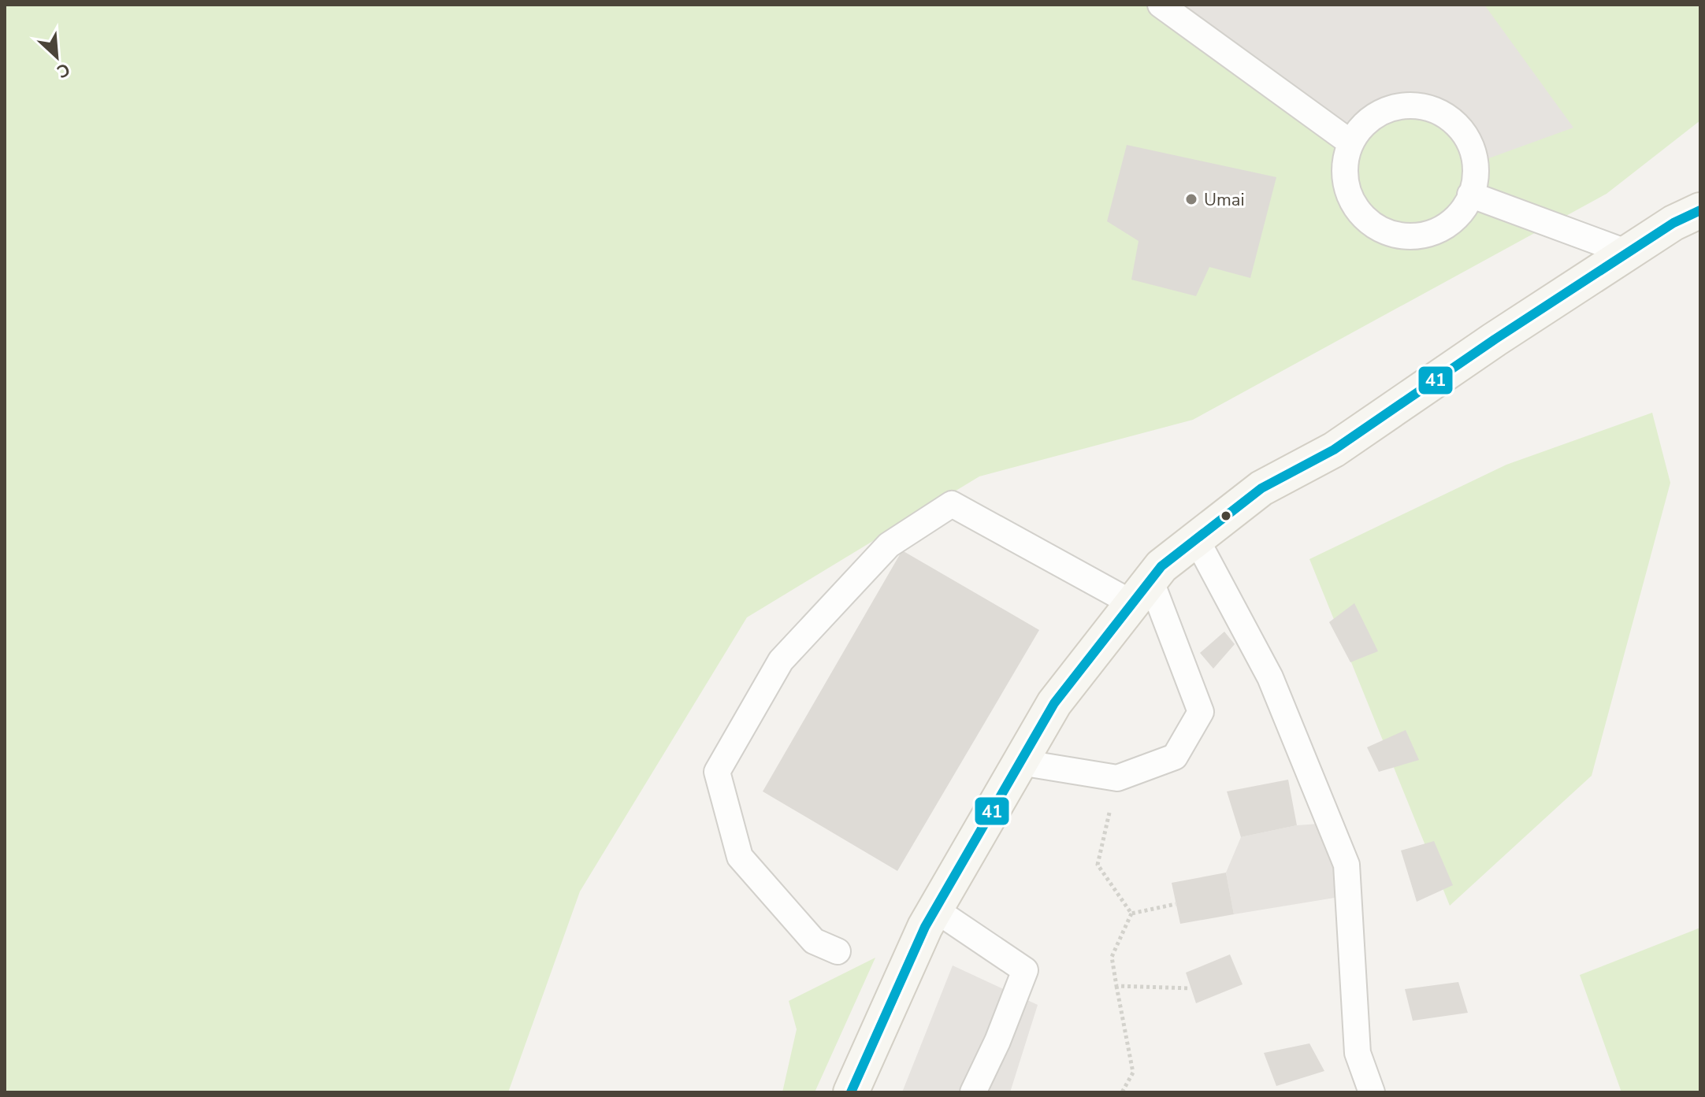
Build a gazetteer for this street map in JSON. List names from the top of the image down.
{
  "places": ["Umai"],
  "lines": ["transit line 41"],
  "north": "bottom right"
}
